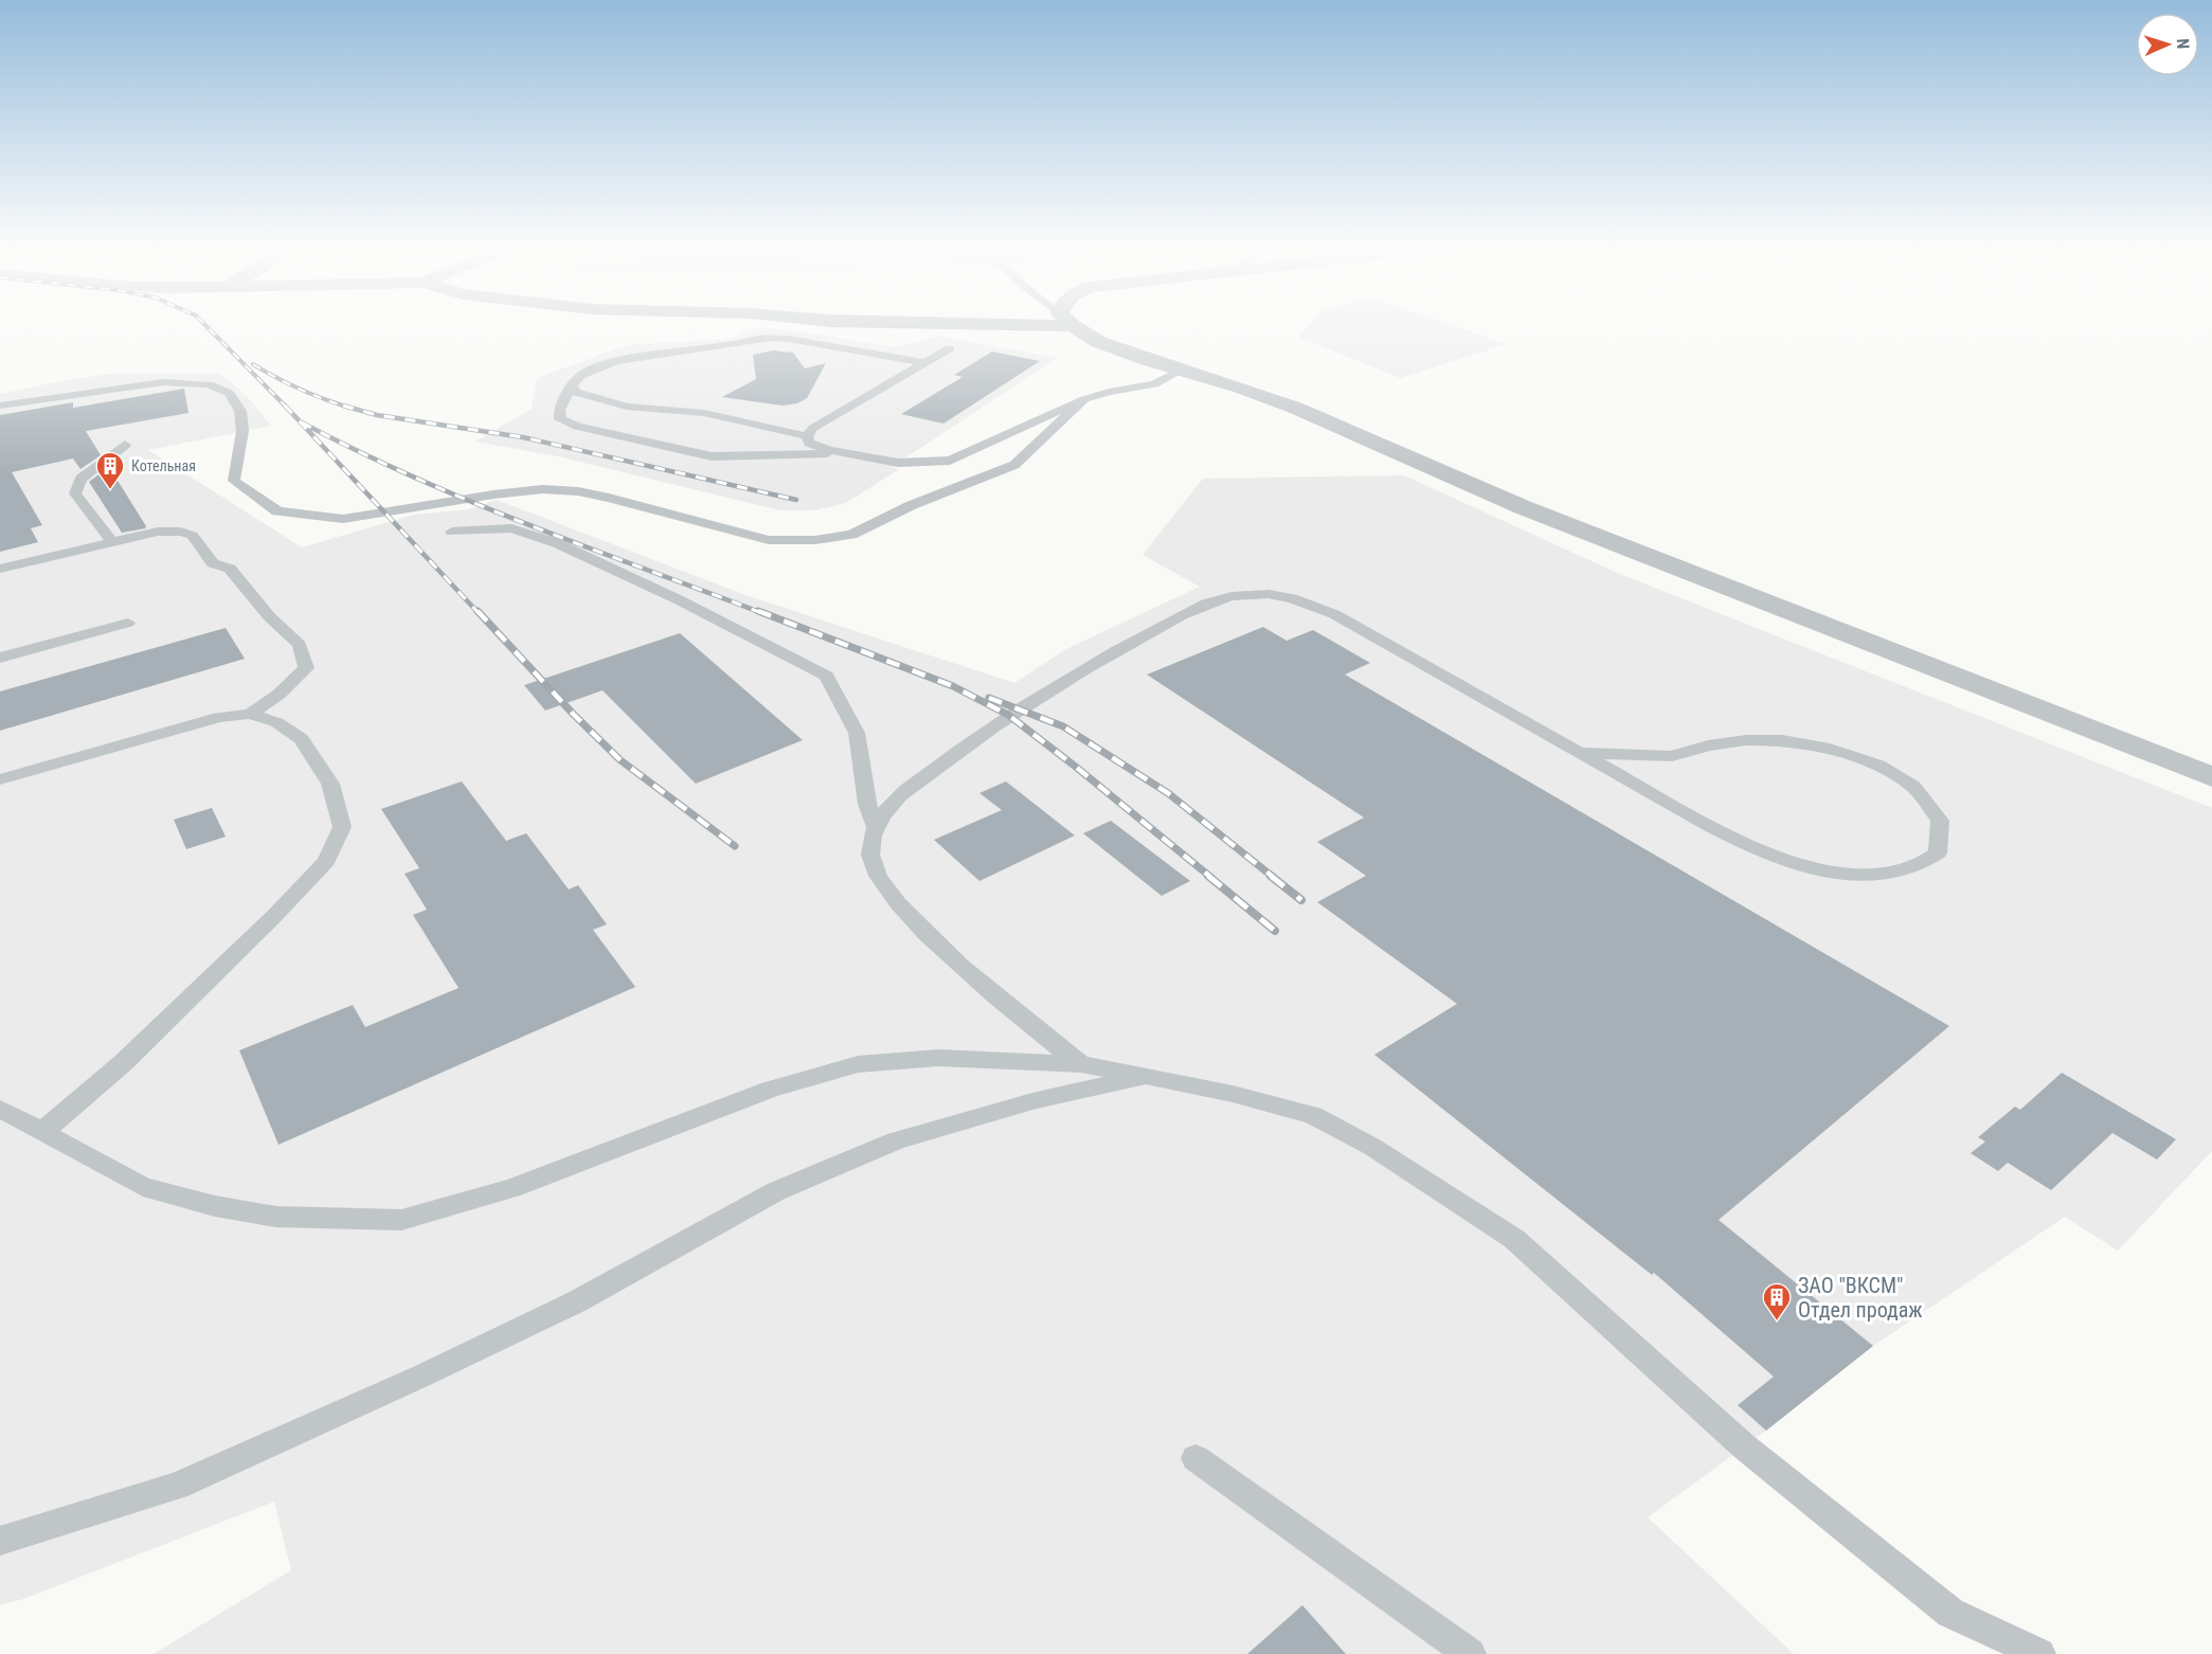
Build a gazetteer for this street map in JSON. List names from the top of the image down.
{
  "places": {
    "building": ["Котельная", "ЗАО \"ВКСМ\" Отдел продаж"]
  },
  "north": "right"
}
